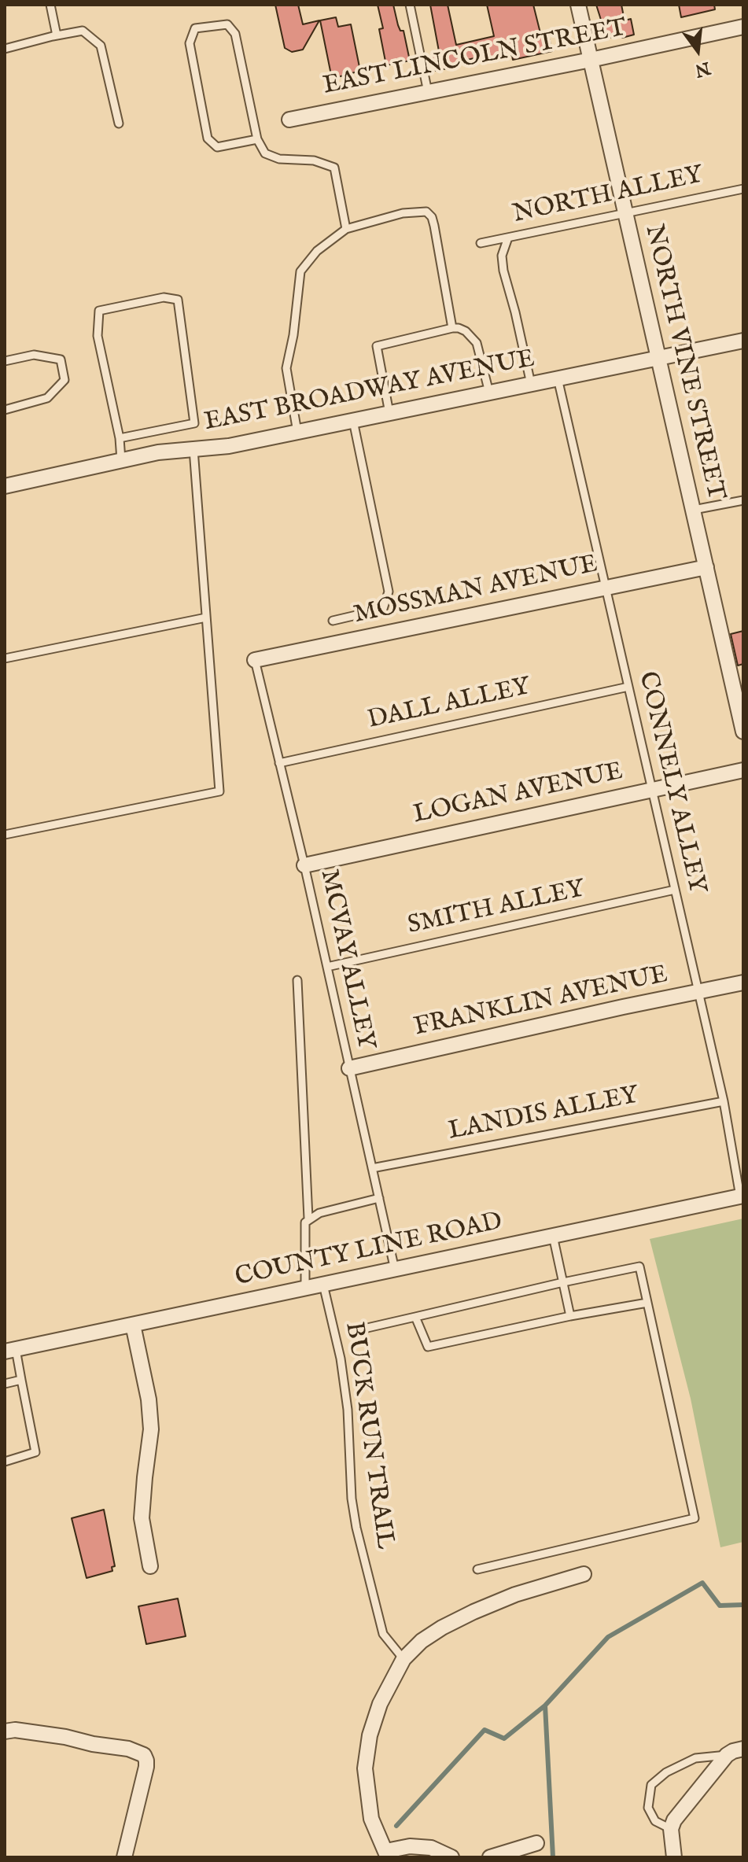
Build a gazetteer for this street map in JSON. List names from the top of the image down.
{
  "streets": {
    "street": [
      "EAST LINCOLN STREET",
      "NORTH VINE STREET",
      "EAST BROADWAY AVENUE",
      "MOSSMAN AVENUE",
      "LOGAN AVENUE",
      "FRANKLIN AVENUE",
      "COUNTY LINE ROAD"
    ],
    "lane": [
      "NORTH ALLEY",
      "DALL ALLEY",
      "CONNELY ALLEY",
      "SMITH ALLEY",
      "MCVAY ALLEY",
      "LANDIS ALLEY",
      "BUCK RUN TRAIL"
    ]
  },
  "crossings": [
    ["EAST LINCOLN STREET", "NORTH VINE STREET"],
    ["NORTH ALLEY", "NORTH VINE STREET"],
    ["NORTH VINE STREET", "EAST BROADWAY AVENUE"],
    ["NORTH VINE STREET", "MOSSMAN AVENUE"],
    ["EAST BROADWAY AVENUE", "CONNELY ALLEY"],
    ["MOSSMAN AVENUE", "CONNELY ALLEY"],
    ["MOSSMAN AVENUE", "MCVAY ALLEY"],
    ["DALL ALLEY", "CONNELY ALLEY"],
    ["DALL ALLEY", "MCVAY ALLEY"],
    ["CONNELY ALLEY", "LOGAN AVENUE"],
    ["CONNELY ALLEY", "SMITH ALLEY"],
    ["CONNELY ALLEY", "FRANKLIN AVENUE"],
    ["CONNELY ALLEY", "LANDIS ALLEY"],
    ["CONNELY ALLEY", "COUNTY LINE ROAD"],
    ["LOGAN AVENUE", "MCVAY ALLEY"],
    ["SMITH ALLEY", "MCVAY ALLEY"],
    ["MCVAY ALLEY", "FRANKLIN AVENUE"],
    ["MCVAY ALLEY", "LANDIS ALLEY"],
    ["MCVAY ALLEY", "COUNTY LINE ROAD"],
    ["COUNTY LINE ROAD", "BUCK RUN TRAIL"]
  ],
  "north": "bottom"
}
